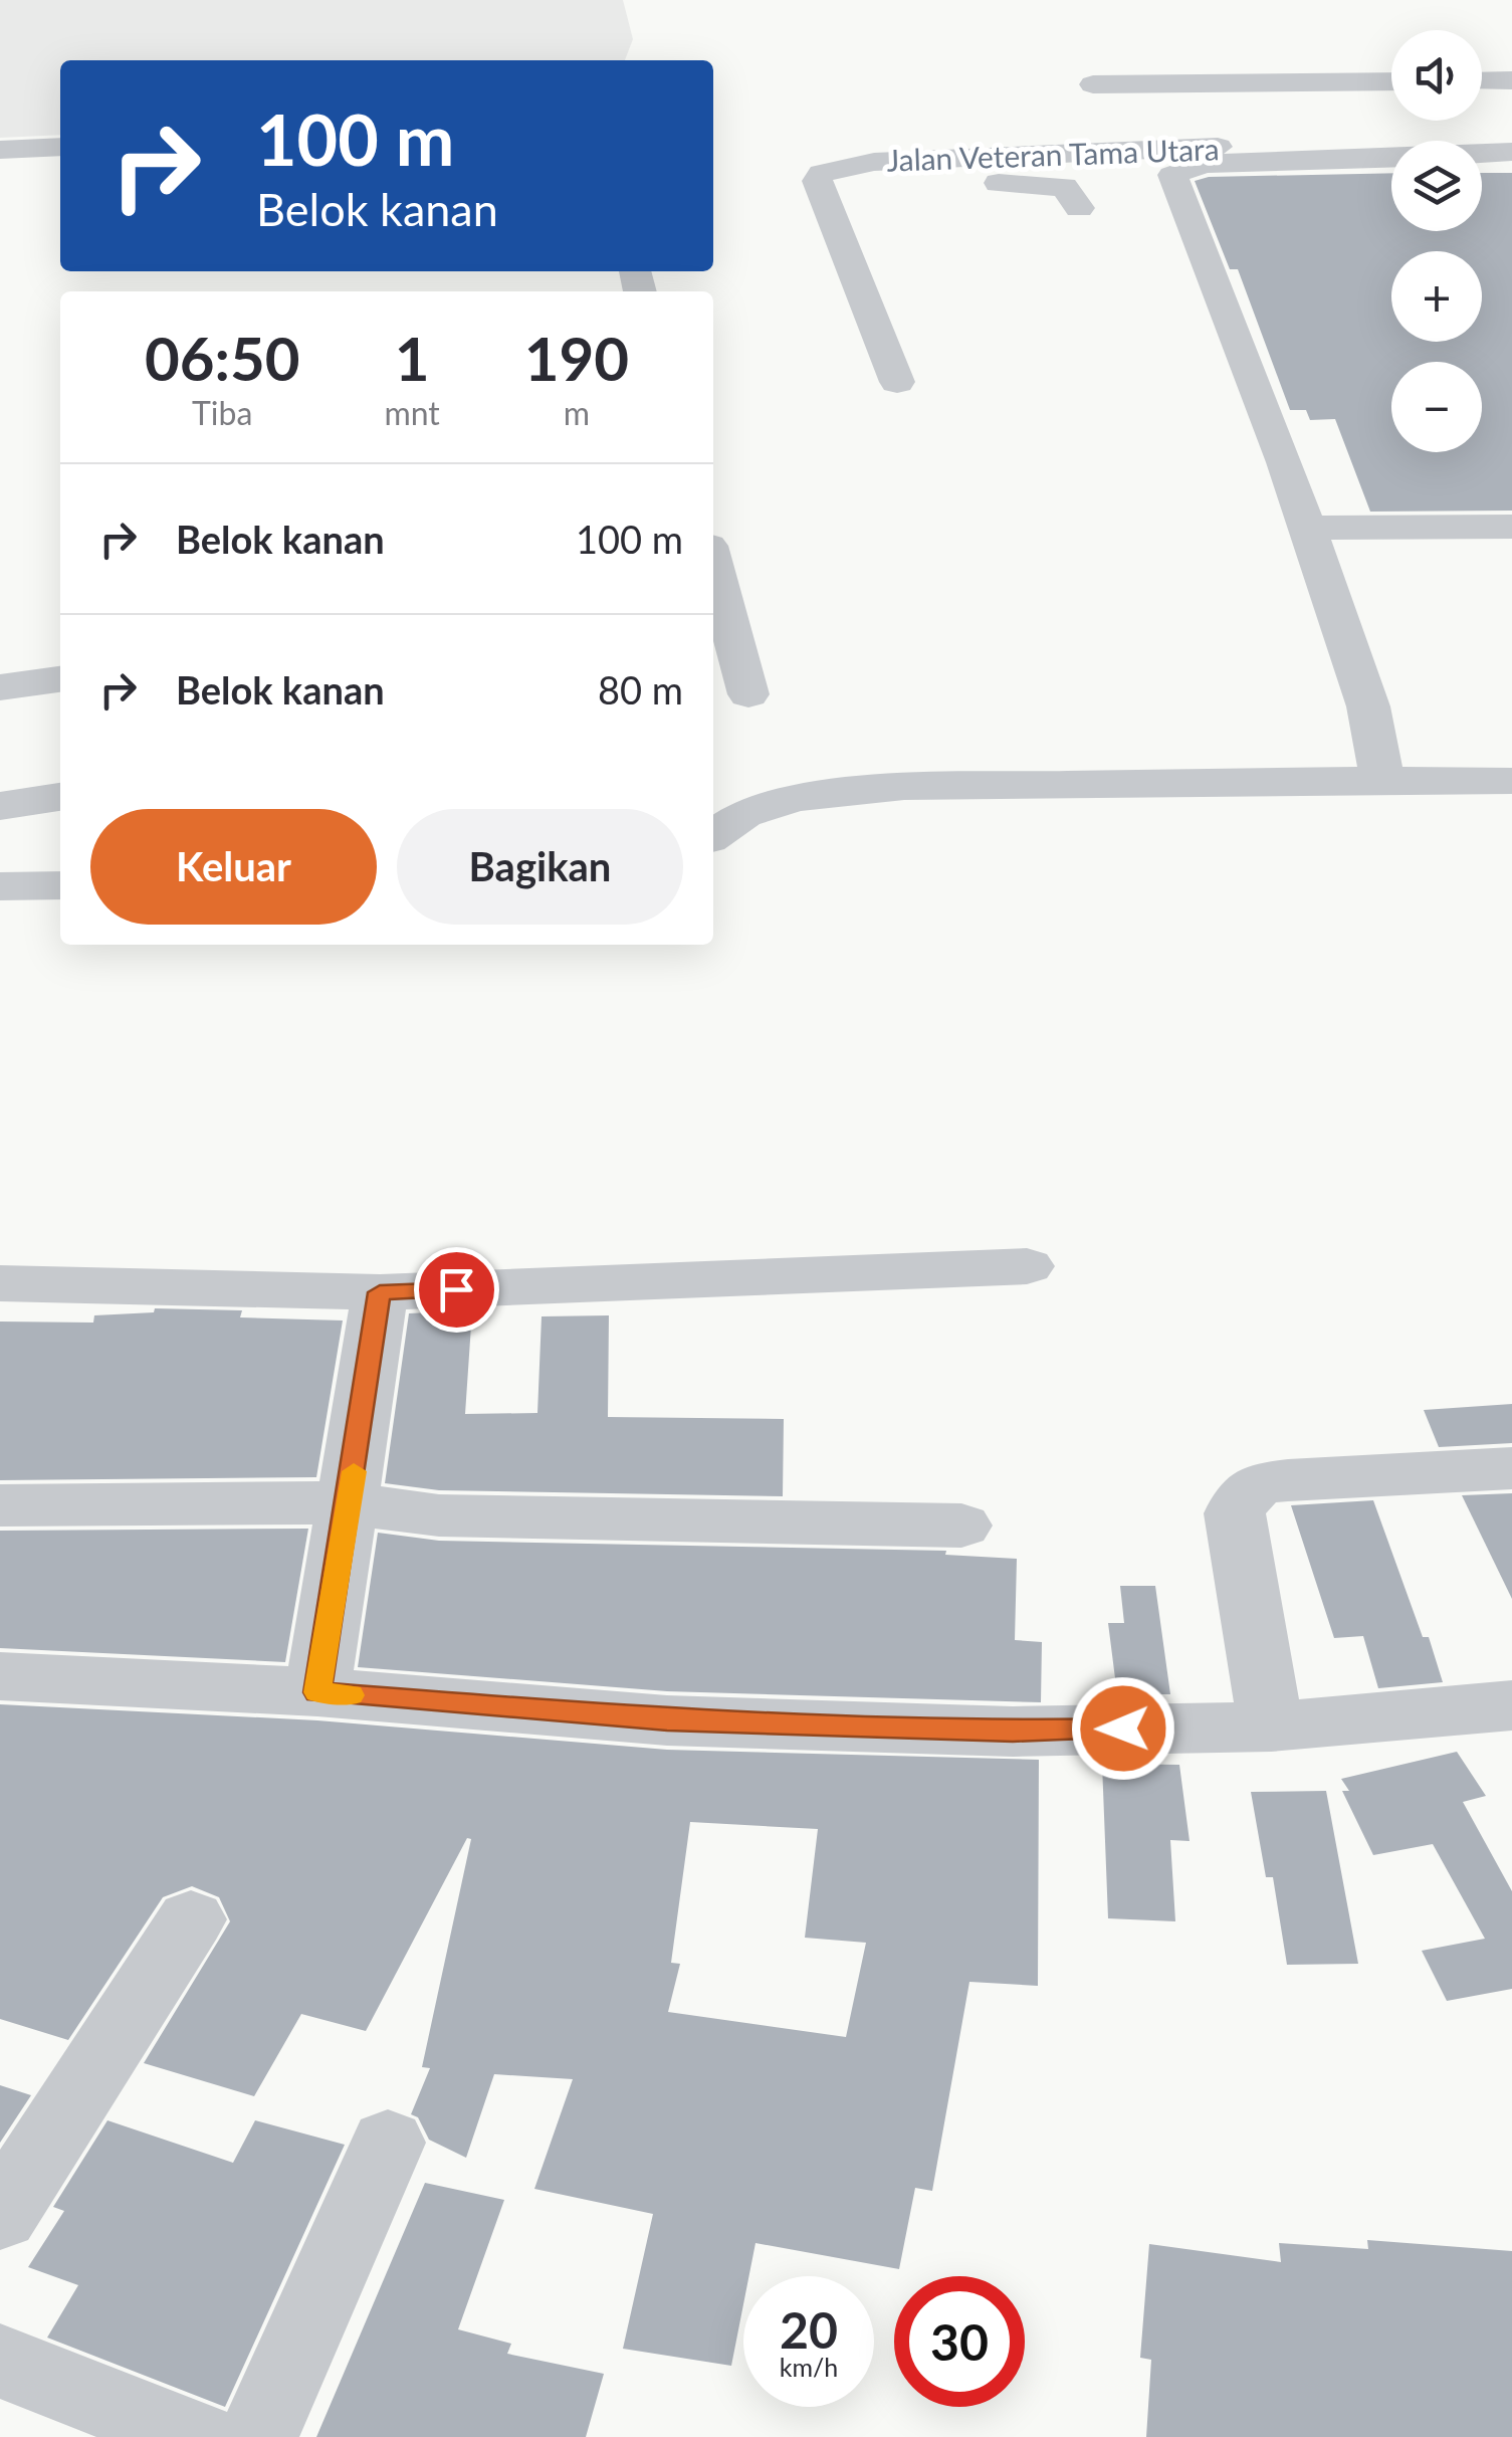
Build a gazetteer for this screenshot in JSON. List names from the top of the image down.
{
  "streets": {
    "street": ["Jalan Veteran Tama Utara"]
  },
  "page": {
    "map_buttons": ["+", "−"],
    "turn": ["100 m", "Belok kanan"],
    "eta": [
      "06:50",
      "Tiba",
      "1",
      "mnt",
      "190",
      "m"
    ],
    "list": [
      {
        "name": "Belok kanan",
        "value": "100 m"
      },
      {
        "name": "Belok kanan",
        "value": "80 m"
      }
    ],
    "buttons": ["Keluar", "Bagikan"],
    "speed": "20 km/h",
    "limit": "30"
  }
}
